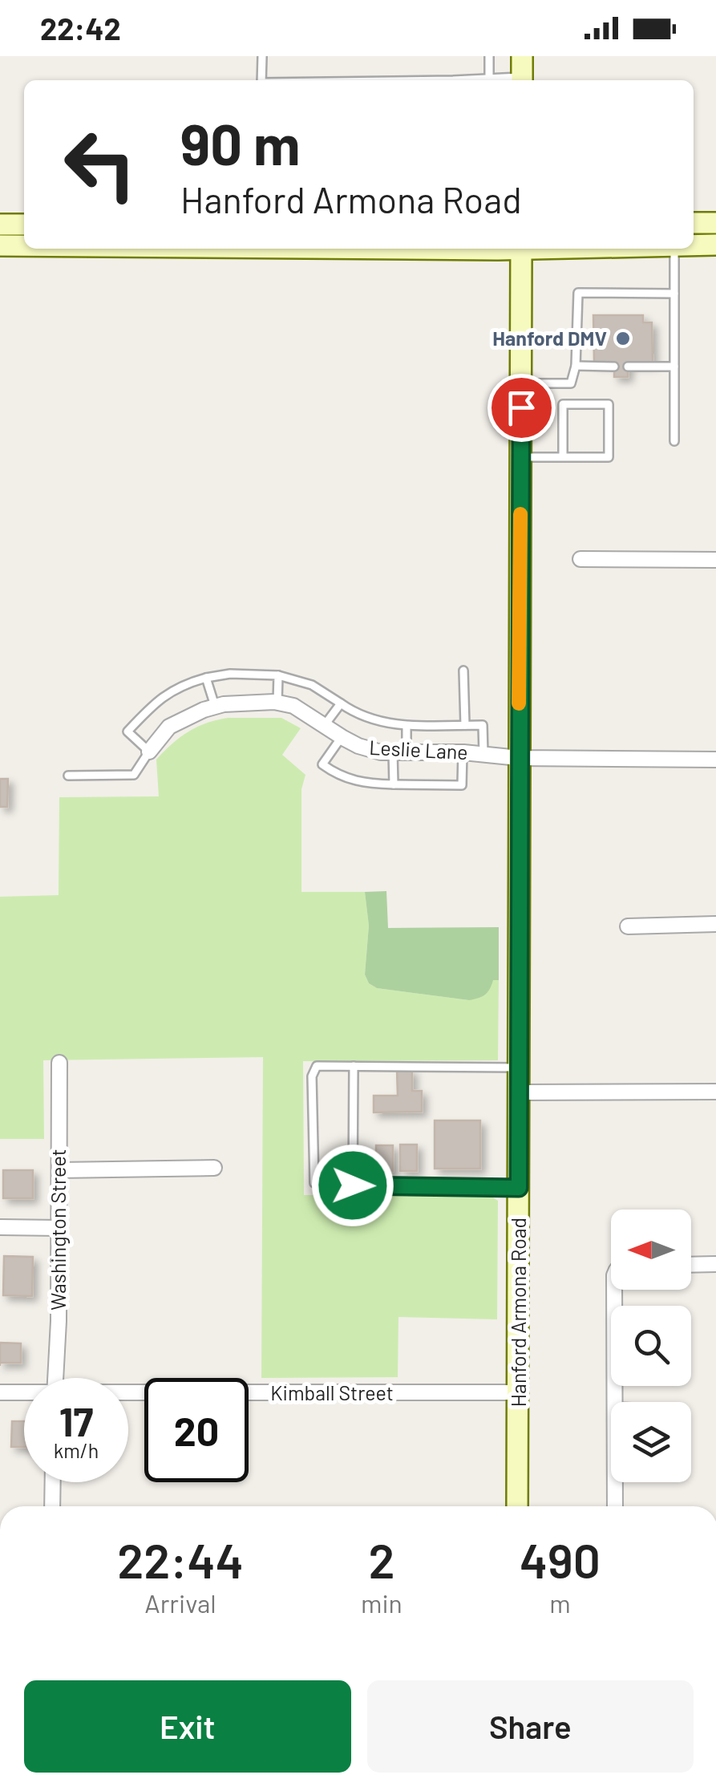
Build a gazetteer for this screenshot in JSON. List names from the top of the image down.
{
  "streets": {
    "main road": ["Hanford Armona Road"],
    "street": ["Leslie Lane", "Washington Street", "Kimball Street"]
  },
  "crossings": [
    ["Leslie Lane", "Hanford Armona Road"],
    ["Hanford Armona Road", "Kimball Street"]
  ],
  "places": ["Hanford DMV"],
  "north": "left",
  "page": {
    "status": "22:42",
    "turn": ["90 m", "Hanford Armona Road"],
    "speed": "17 km/h",
    "limit": "20",
    "eta": [
      "22:44",
      "Arrival",
      "2",
      "min",
      "490",
      "m"
    ],
    "buttons": ["Exit", "Share"]
  }
}
